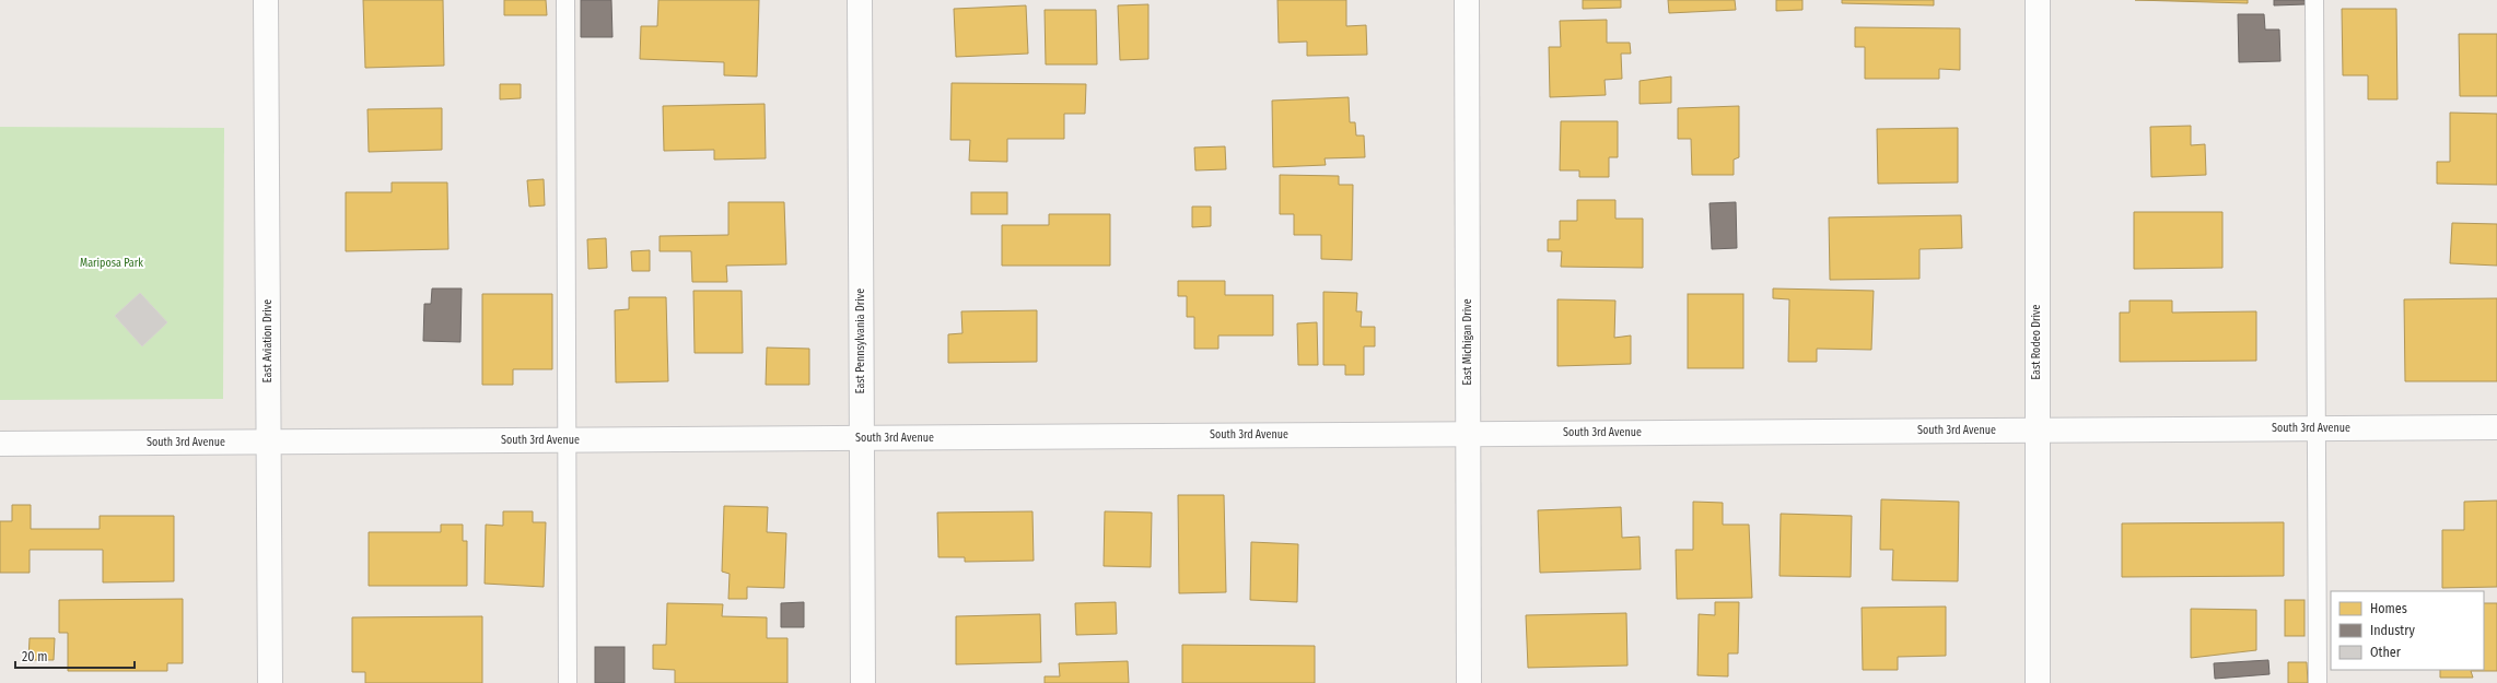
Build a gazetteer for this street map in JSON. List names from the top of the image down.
{
  "streets": {
    "street": [
      "East Aviation Drive",
      "East Pennsylvania Drive",
      "East Michigan Drive",
      "East Rodeo Drive",
      "South 3rd Avenue"
    ]
  },
  "crossings": [
    ["East Aviation Drive", "South 3rd Avenue"],
    ["East Pennsylvania Drive", "South 3rd Avenue"],
    ["East Michigan Drive", "South 3rd Avenue"],
    ["East Rodeo Drive", "South 3rd Avenue"]
  ],
  "parks": ["Mariposa Park"],
  "legend": ["Homes", "Industry", "Other"],
  "scale_bar": "20 m"
}
